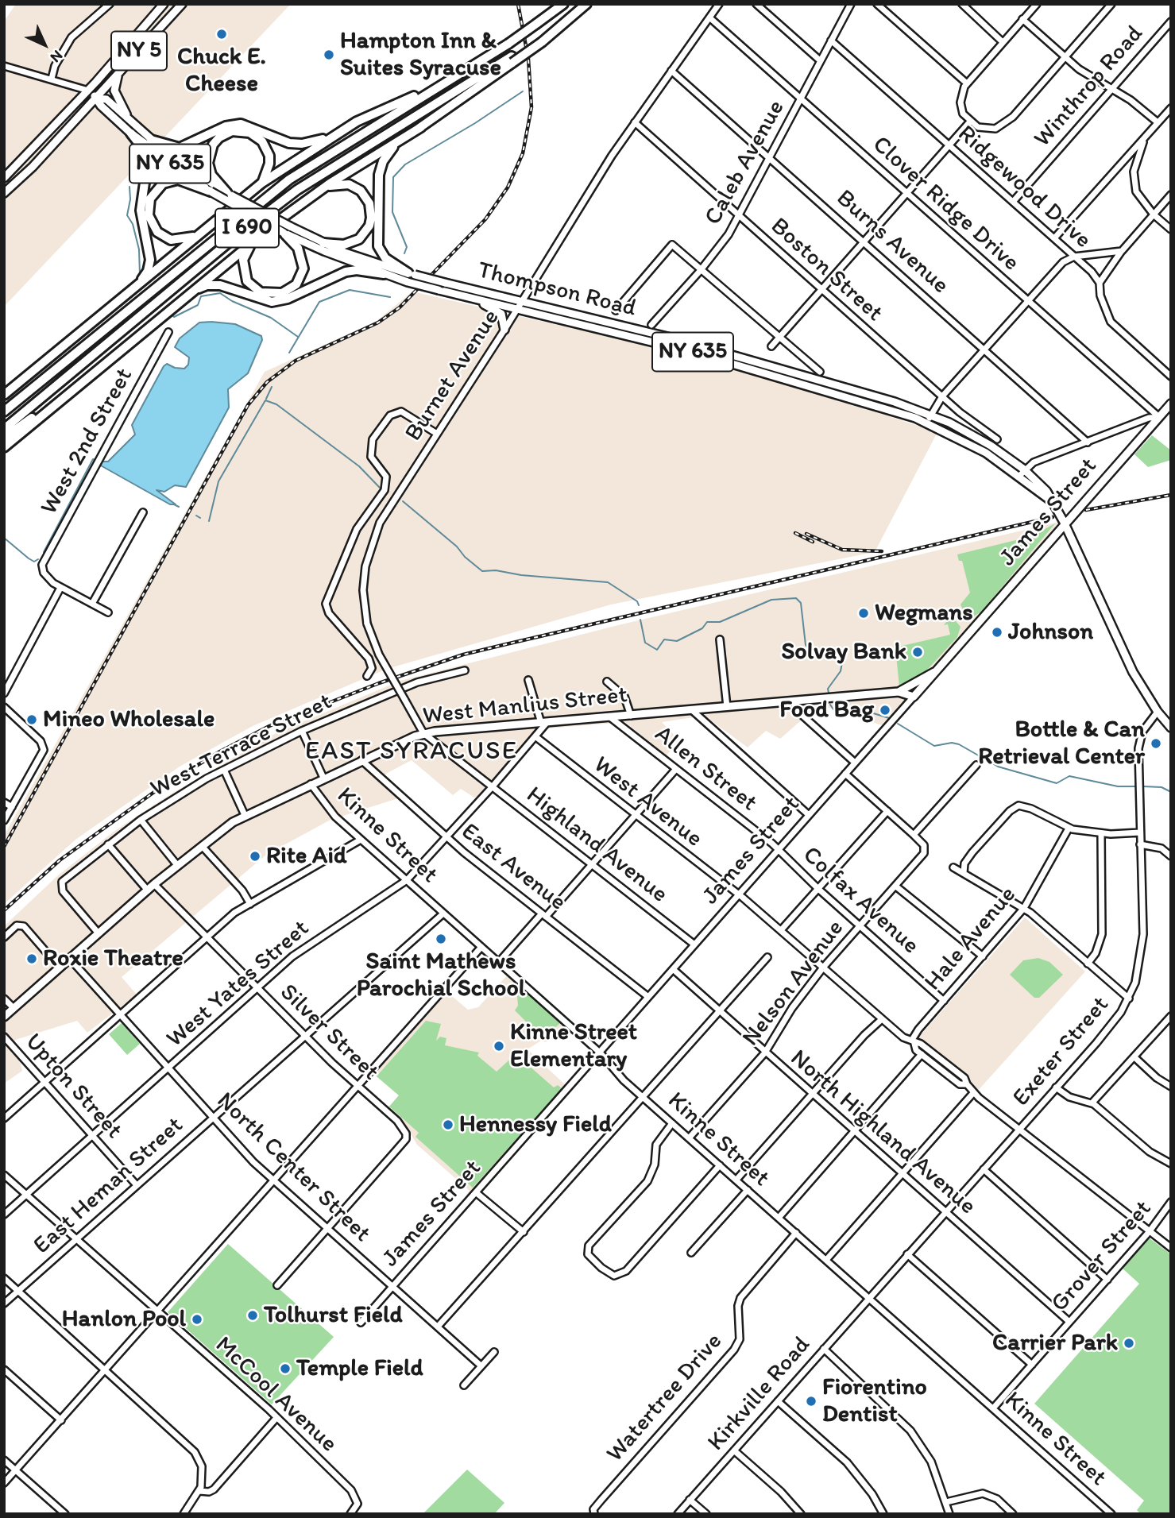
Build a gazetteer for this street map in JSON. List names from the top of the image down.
{
  "streets": {
    "highway": ["I 690"],
    "main road": [
      "NY 5",
      "NY 635",
      "Thompson Road",
      "James Street",
      "West Manlius Street"
    ],
    "street": [
      "Winthrop Road",
      "Caleb Avenue",
      "Ridgewood Drive",
      "Clover Ridge Drive",
      "Burns Avenue",
      "Boston Street",
      "Burnet Avenue",
      "West 2nd Street",
      "West Terrace Street",
      "Allen Street",
      "West Avenue",
      "Kinne Street",
      "Highland Avenue",
      "East Avenue",
      "Colfax Avenue",
      "Hale Avenue",
      "Nelson Avenue",
      "West Yates Street",
      "Silver Street",
      "Exeter Street",
      "Upton Street",
      "North Highland Avenue",
      "North Center Street",
      "East Heman Street",
      "Grover Street",
      "Kirkville Road",
      "McCool Avenue",
      "Watertree Drive"
    ]
  },
  "crossings": [
    ["NY 5", "Thompson Road"],
    ["Winthrop Road", "Ridgewood Drive"],
    ["Caleb Avenue", "Ridgewood Drive"],
    ["Caleb Avenue", "Clover Ridge Drive"],
    ["Caleb Avenue", "Burns Avenue"],
    ["Caleb Avenue", "Boston Street"],
    ["Clover Ridge Drive", "Burnet Avenue"],
    ["Clover Ridge Drive", "James Street"],
    ["Burns Avenue", "Burnet Avenue"],
    ["Boston Street", "Burnet Avenue"],
    ["Thompson Road", "Burnet Avenue"],
    ["Thompson Road", "James Street"],
    ["Thompson Road", "Exeter Street"],
    ["Burnet Avenue", "West Manlius Street"],
    ["Burnet Avenue", "Highland Avenue"],
    ["James Street", "West Manlius Street"],
    ["James Street", "Allen Street"],
    ["James Street", "West Avenue"],
    ["James Street", "Kinne Street"],
    ["James Street", "Highland Avenue"],
    ["James Street", "East Avenue"],
    ["James Street", "Colfax Avenue"],
    ["James Street", "North Highland Avenue"],
    ["James Street", "North Center Street"],
    ["West Manlius Street", "West Terrace Street"],
    ["West Manlius Street", "Allen Street"],
    ["West Manlius Street", "Kinne Street"],
    ["West Manlius Street", "Highland Avenue"],
    ["West Manlius Street", "East Avenue"],
    ["West Manlius Street", "West Yates Street"],
    ["West Manlius Street", "Silver Street"],
    ["West Manlius Street", "North Center Street"],
    ["Allen Street", "Colfax Avenue"],
    ["West Avenue", "Hale Avenue"],
    ["West Avenue", "Nelson Avenue"],
    ["West Avenue", "West Yates Street"],
    ["West Avenue", "Exeter Street"],
    ["West Avenue", "Grover Street"],
    ["Kinne Street", "Nelson Avenue"],
    ["Kinne Street", "West Yates Street"],
    ["Kinne Street", "Exeter Street"],
    ["Kinne Street", "East Heman Street"],
    ["Kinne Street", "Grover Street"],
    ["Kinne Street", "Kirkville Road"],
    ["Kinne Street", "Watertree Drive"],
    ["Highland Avenue", "West Yates Street"],
    ["East Avenue", "West Yates Street"],
    ["Colfax Avenue", "Hale Avenue"],
    ["Colfax Avenue", "Nelson Avenue"],
    ["Nelson Avenue", "North Highland Avenue"],
    ["West Yates Street", "Silver Street"],
    ["West Yates Street", "Upton Street"],
    ["West Yates Street", "North Center Street"],
    ["West Yates Street", "McCool Avenue"],
    ["Silver Street", "North Center Street"],
    ["Silver Street", "East Heman Street"],
    ["Exeter Street", "North Highland Avenue"],
    ["Exeter Street", "Kirkville Road"],
    ["Upton Street", "East Heman Street"],
    ["North Highland Avenue", "Grover Street"],
    ["North Center Street", "East Heman Street"],
    ["East Heman Street", "McCool Avenue"]
  ],
  "districts": ["EAST SYRACUSE"],
  "places": [
    "Chuck E. Cheese",
    "Hampton Inn & Suites Syracuse",
    "Wegmans",
    "Johnson",
    "Solvay Bank",
    "Food Bag",
    "Mineo Wholesale",
    "Bottle & Can Retrieval Center",
    "Rite Aid",
    "Saint Mathews Parochial School",
    "Roxie Theatre",
    "Kinne Street Elementary",
    "Hennessy Field",
    "Tolhurst Field",
    "Hanlon Pool",
    "Carrier Park",
    "Temple Field",
    "Fiorentino Dentist"
  ],
  "north": "bottom right"
}
